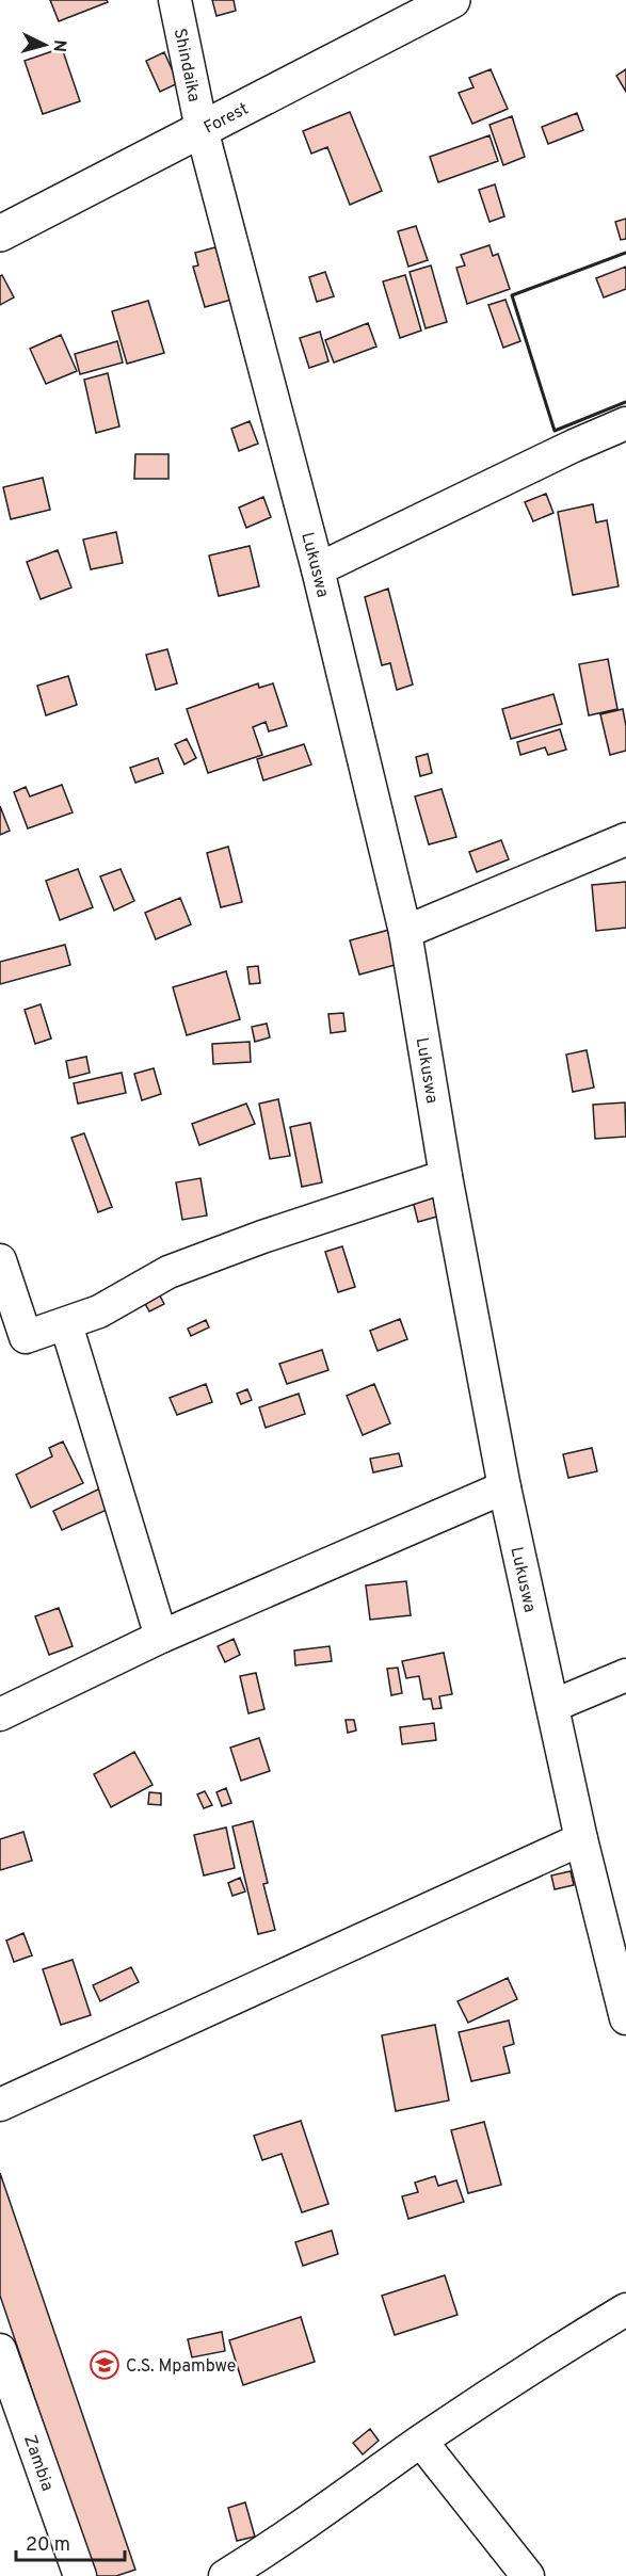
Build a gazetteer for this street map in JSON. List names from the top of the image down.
{
  "streets": {
    "street": [
      "Shindaika",
      "Forest",
      "Lukuswa",
      "Zambia"
    ]
  },
  "crossings": [
    ["Shindaika", "Forest"],
    ["Shindaika", "Lukuswa"],
    ["Forest", "Lukuswa"]
  ],
  "places": {
    "school or university": ["C.S. Mpambwe"]
  },
  "scale_bar": "20 m",
  "north": "right"
}
